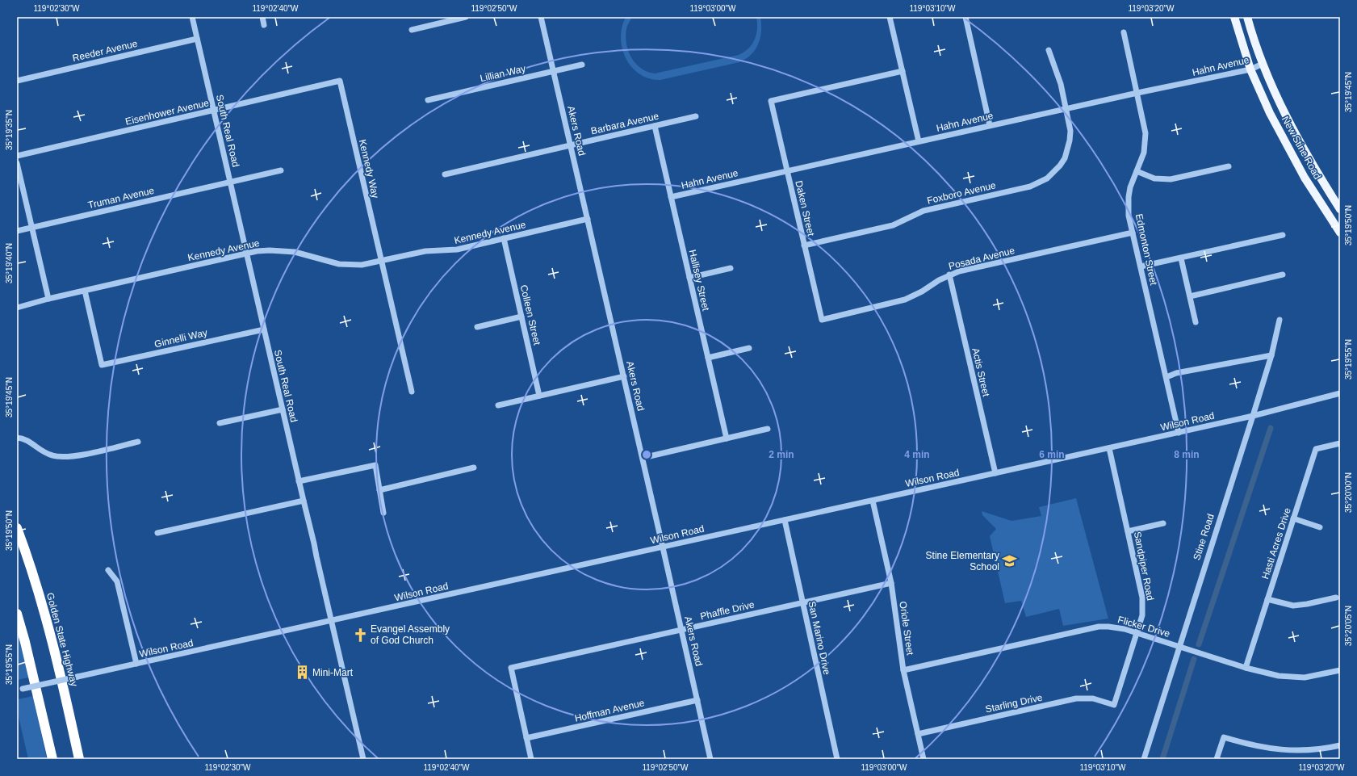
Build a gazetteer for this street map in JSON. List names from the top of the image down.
{
  "streets": {
    "highway": ["Golden State Highway"],
    "main road": ["New Stine Road"],
    "street": [
      "Reeder Avenue",
      "Hahn Avenue",
      "Lillian Way",
      "Eisenhower Avenue",
      "Barbara Avenue",
      "South Real Road",
      "Akers Road",
      "Kennedy Way",
      "Foxboro Avenue",
      "Truman Avenue",
      "Daken Street",
      "Kennedy Avenue",
      "Edmonton Street",
      "Posada Avenue",
      "Hallisey Street",
      "Colleen Street",
      "Ginnelli Way",
      "Actis Street",
      "Wilson Road",
      "Stine Road",
      "Hasti Acres Drive",
      "Sandpiper Road",
      "Phaffle Drive",
      "Flicker Drive",
      "Oriole Street",
      "San Marino Drive",
      "Starling Drive",
      "Hoffman Avenue"
    ]
  },
  "crossings": [
    ["Reeder Avenue", "South Real Road"],
    ["Hahn Avenue", "New Stine Road"],
    ["Hahn Avenue", "Foxboro Avenue"],
    ["Hahn Avenue", "Daken Street"],
    ["Hahn Avenue", "Edmonton Street"],
    ["Hahn Avenue", "Hallisey Street"],
    ["Lillian Way", "Akers Road"],
    ["Eisenhower Avenue", "South Real Road"],
    ["Eisenhower Avenue", "Kennedy Way"],
    ["Barbara Avenue", "Akers Road"],
    ["Barbara Avenue", "Hallisey Street"],
    ["South Real Road", "Truman Avenue"],
    ["South Real Road", "Kennedy Avenue"],
    ["South Real Road", "Ginnelli Way"],
    ["South Real Road", "Wilson Road"],
    ["Akers Road", "Kennedy Avenue"],
    ["Akers Road", "Wilson Road"],
    ["Akers Road", "Phaffle Drive"],
    ["Akers Road", "Hoffman Avenue"],
    ["Kennedy Way", "Kennedy Avenue"],
    ["Foxboro Avenue", "Daken Street"],
    ["Daken Street", "Posada Avenue"],
    ["Kennedy Avenue", "Colleen Street"],
    ["Kennedy Avenue", "Ginnelli Way"],
    ["Edmonton Street", "Posada Avenue"],
    ["Edmonton Street", "Wilson Road"],
    ["Posada Avenue", "Actis Street"],
    ["Actis Street", "Wilson Road"],
    ["Wilson Road", "Stine Road"],
    ["Wilson Road", "Sandpiper Road"],
    ["Wilson Road", "Oriole Street"],
    ["Wilson Road", "San Marino Drive"],
    ["Stine Road", "Flicker Drive"],
    ["Hasti Acres Drive", "Flicker Drive"],
    ["Sandpiper Road", "Flicker Drive"],
    ["Sandpiper Road", "Starling Drive"],
    ["Phaffle Drive", "Oriole Street"],
    ["Phaffle Drive", "San Marino Drive"],
    ["Phaffle Drive", "Hoffman Avenue"],
    ["Flicker Drive", "Oriole Street"],
    ["Oriole Street", "Starling Drive"]
  ],
  "places": {
    "school or university": ["Stine Elementary School"],
    "church": ["Evangel Assembly of God Church"],
    "building": ["Mini-Mart"]
  },
  "coordinates": [
    "119°02'30\"W",
    "119°02'40\"W",
    "119°02'50\"W",
    "119°03'00\"W",
    "119°03'10\"W",
    "119°03'20\"W",
    "35°19'45\"N",
    "35°19'35\"N",
    "35°19'50\"N",
    "35°19'40\"N",
    "35°19'55\"N",
    "35°20'00\"N",
    "35°20'05\"N"
  ],
  "rings": [
    "2 min",
    "4 min",
    "6 min",
    "8 min"
  ]
}
